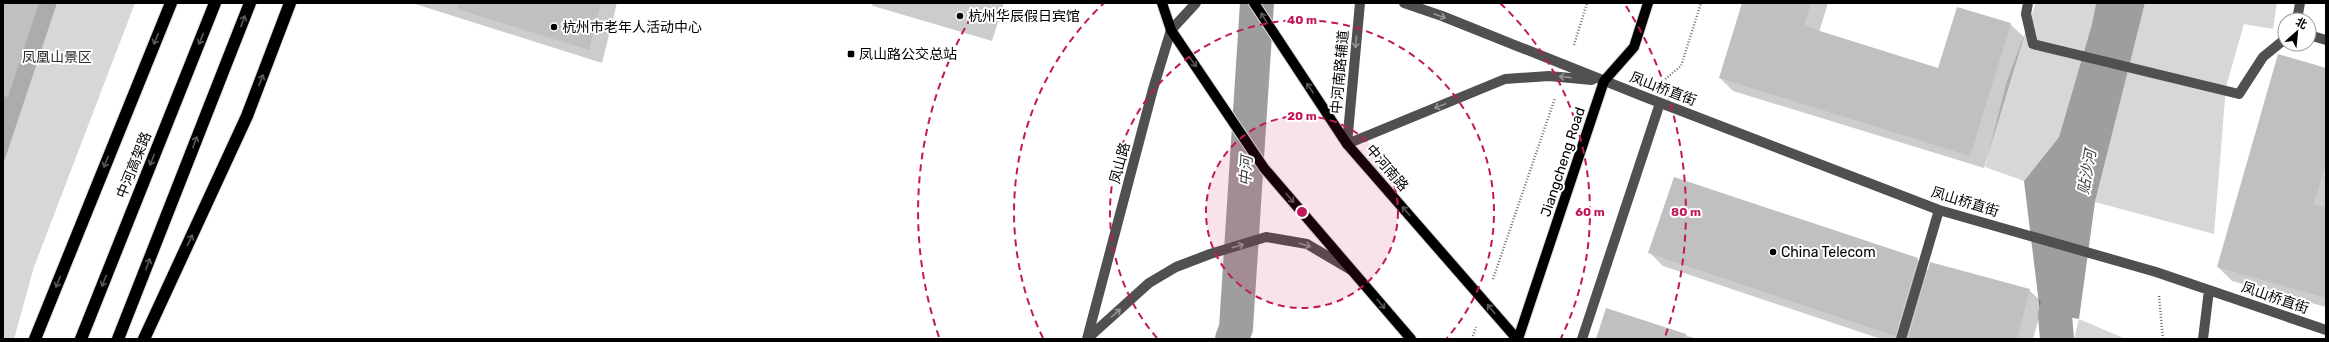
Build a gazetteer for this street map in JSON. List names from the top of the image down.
{
  "streets": {
    "highway": ["中河高架路"],
    "main road": ["Jiangcheng Road", "中河南路"],
    "street": ["中河南路辅道", "凤山桥直街", "凤山路"]
  },
  "crossings": [
    ["中河南路辅道", "中河南路"],
    ["凤山桥直街", "Jiangcheng Road"],
    ["Jiangcheng Road", "中河南路"]
  ],
  "one_way": ["中河南路辅道"],
  "water": ["中河", "贴沙河"],
  "parks": ["凤凰山景区"],
  "places": {
    "other": ["杭州华辰假日宾馆", "杭州市老年人活动中心", "China Telecom"],
    "transit": ["凤山路公交总站"]
  },
  "north": "top right",
  "rings": [
    "40 m",
    "20 m",
    "60 m",
    "80 m"
  ]
}
